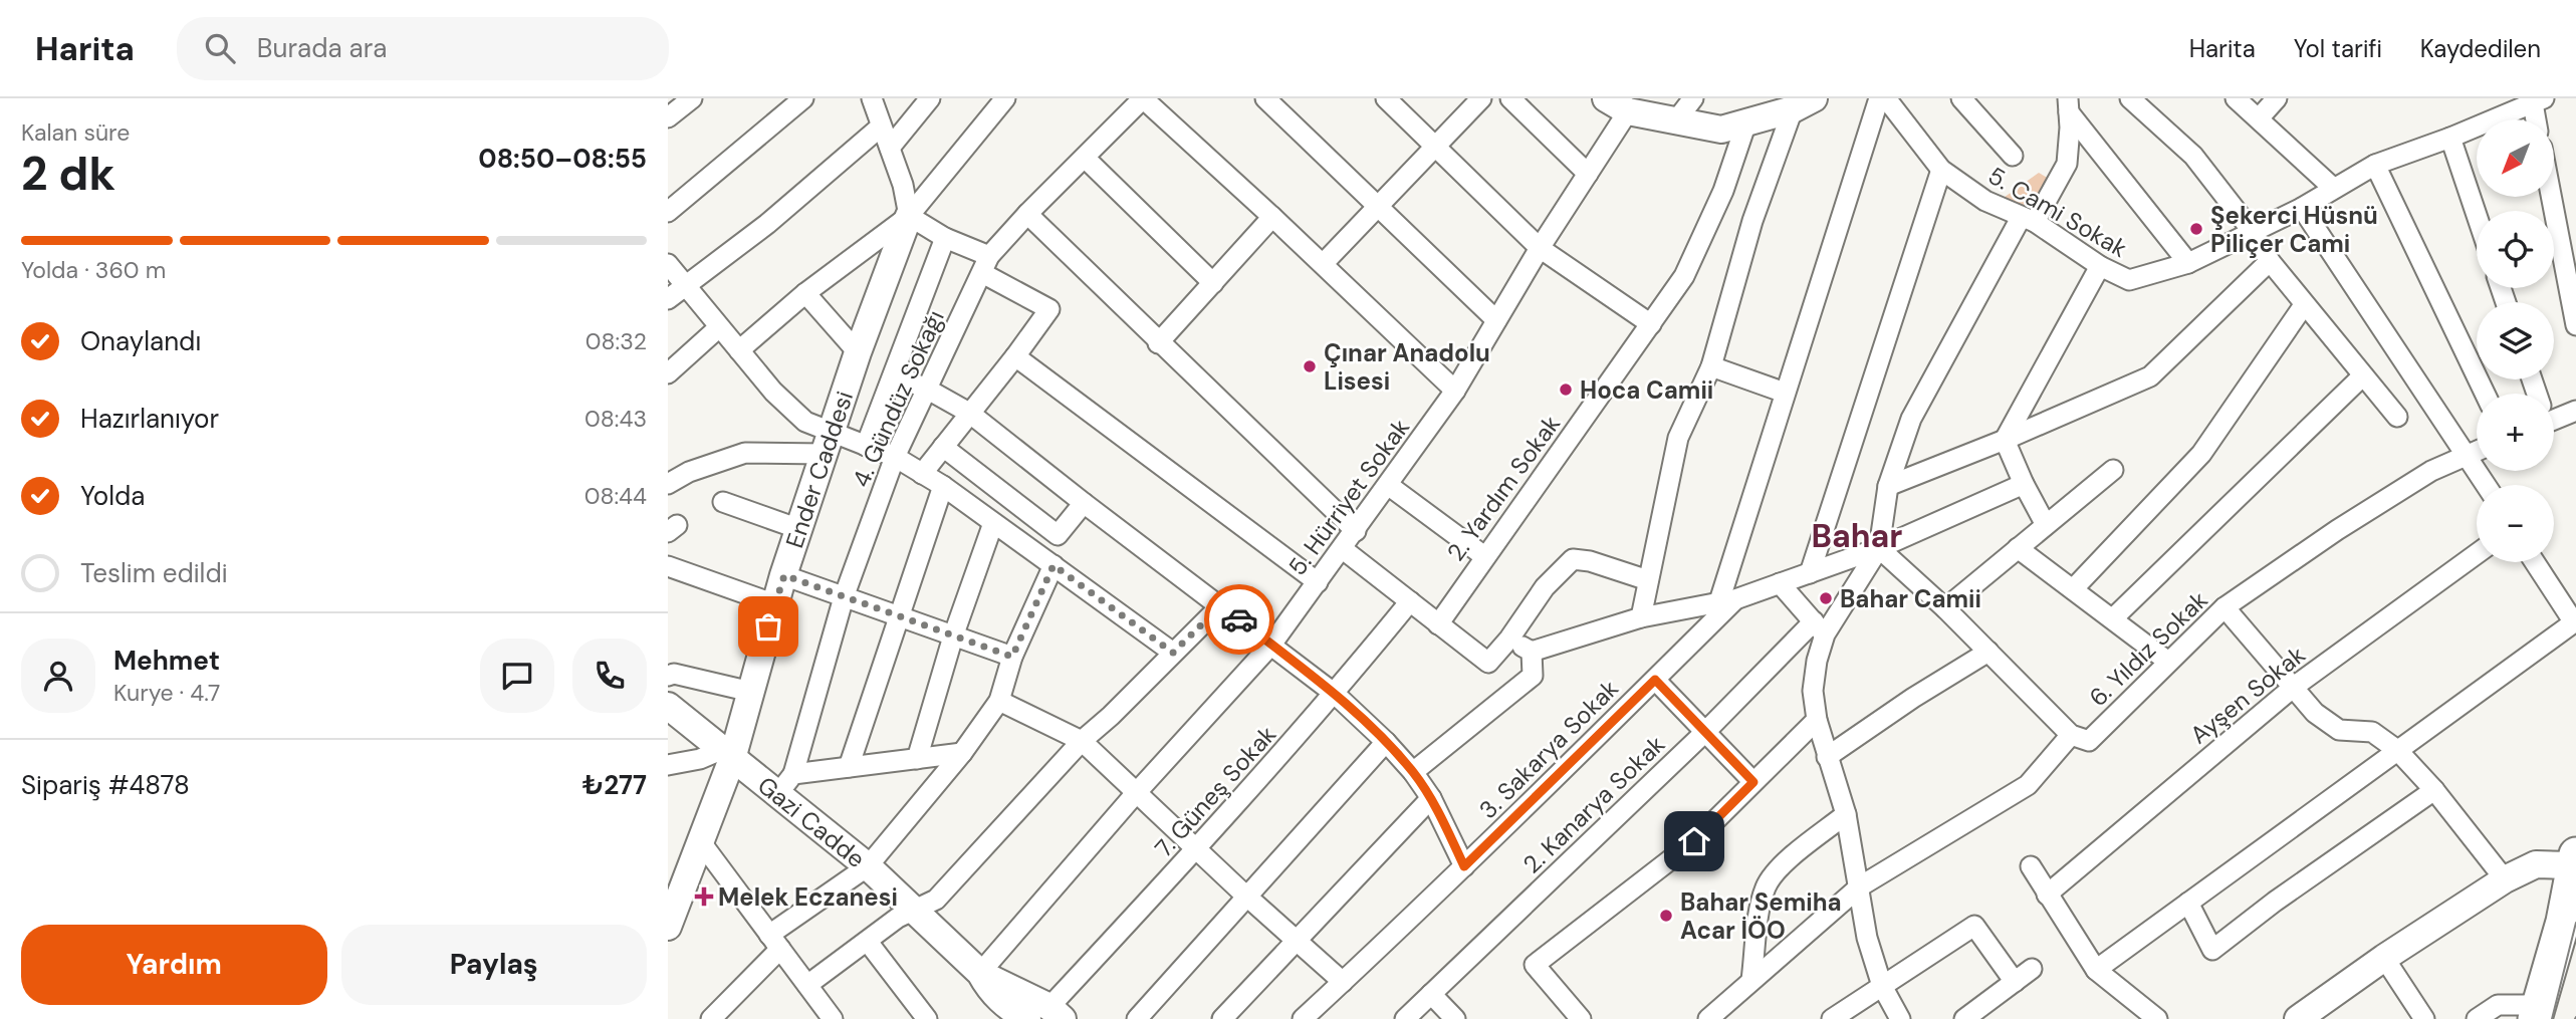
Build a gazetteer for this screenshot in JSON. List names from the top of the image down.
{
  "streets": {
    "main road": ["Ender Caddesi", "Gazi Cadde"],
    "street": [
      "5. Cami Sokak",
      "4. Gündüz Sokağı",
      "2. Yardım Sokak",
      "5. Hürriyet Sokak",
      "6. Yıldız Sokak",
      "Ayşen Sokak",
      "3. Sakarya Sokak",
      "7. Güneş Sokak",
      "2. Kanarya Sokak"
    ]
  },
  "crossings": [
    ["Ender Caddesi", "Gazi Cadde"],
    ["5. Hürriyet Sokak", "Gazi Cadde"],
    ["7. Güneş Sokak", "Gazi Cadde"]
  ],
  "districts": ["Bahar"],
  "places": {
    "other": [
      "Şekerci Hüsnü Piliçer Cami",
      "Çınar Anadolu Lisesi",
      "Hoca Camii",
      "Bahar Camii",
      "Bahar Semiha Acar İÖO"
    ],
    "health": ["Melek Eczanesi"]
  },
  "north": "bottom left",
  "page": {
    "header": "Harita",
    "search": "Burada ara",
    "nav": ["Harita", "Yol tarifi", "Kaydedilen"],
    "heading": ["2 dk", "Kalan süre", "08:50–08:55"],
    "panel": [
      "Mehmet",
      "Kurye · 4.7",
      "Sipariş #4878",
      "₺277"
    ],
    "map_buttons": ["+", "−"],
    "bar": "Yolda · 360 m",
    "list": [
      ["Onaylandı", "08:32"],
      ["Hazırlanıyor", "08:43"],
      ["Yolda", "08:44"],
      "Teslim edildi"
    ],
    "buttons": ["Yardım", "Paylaş"]
  }
}
